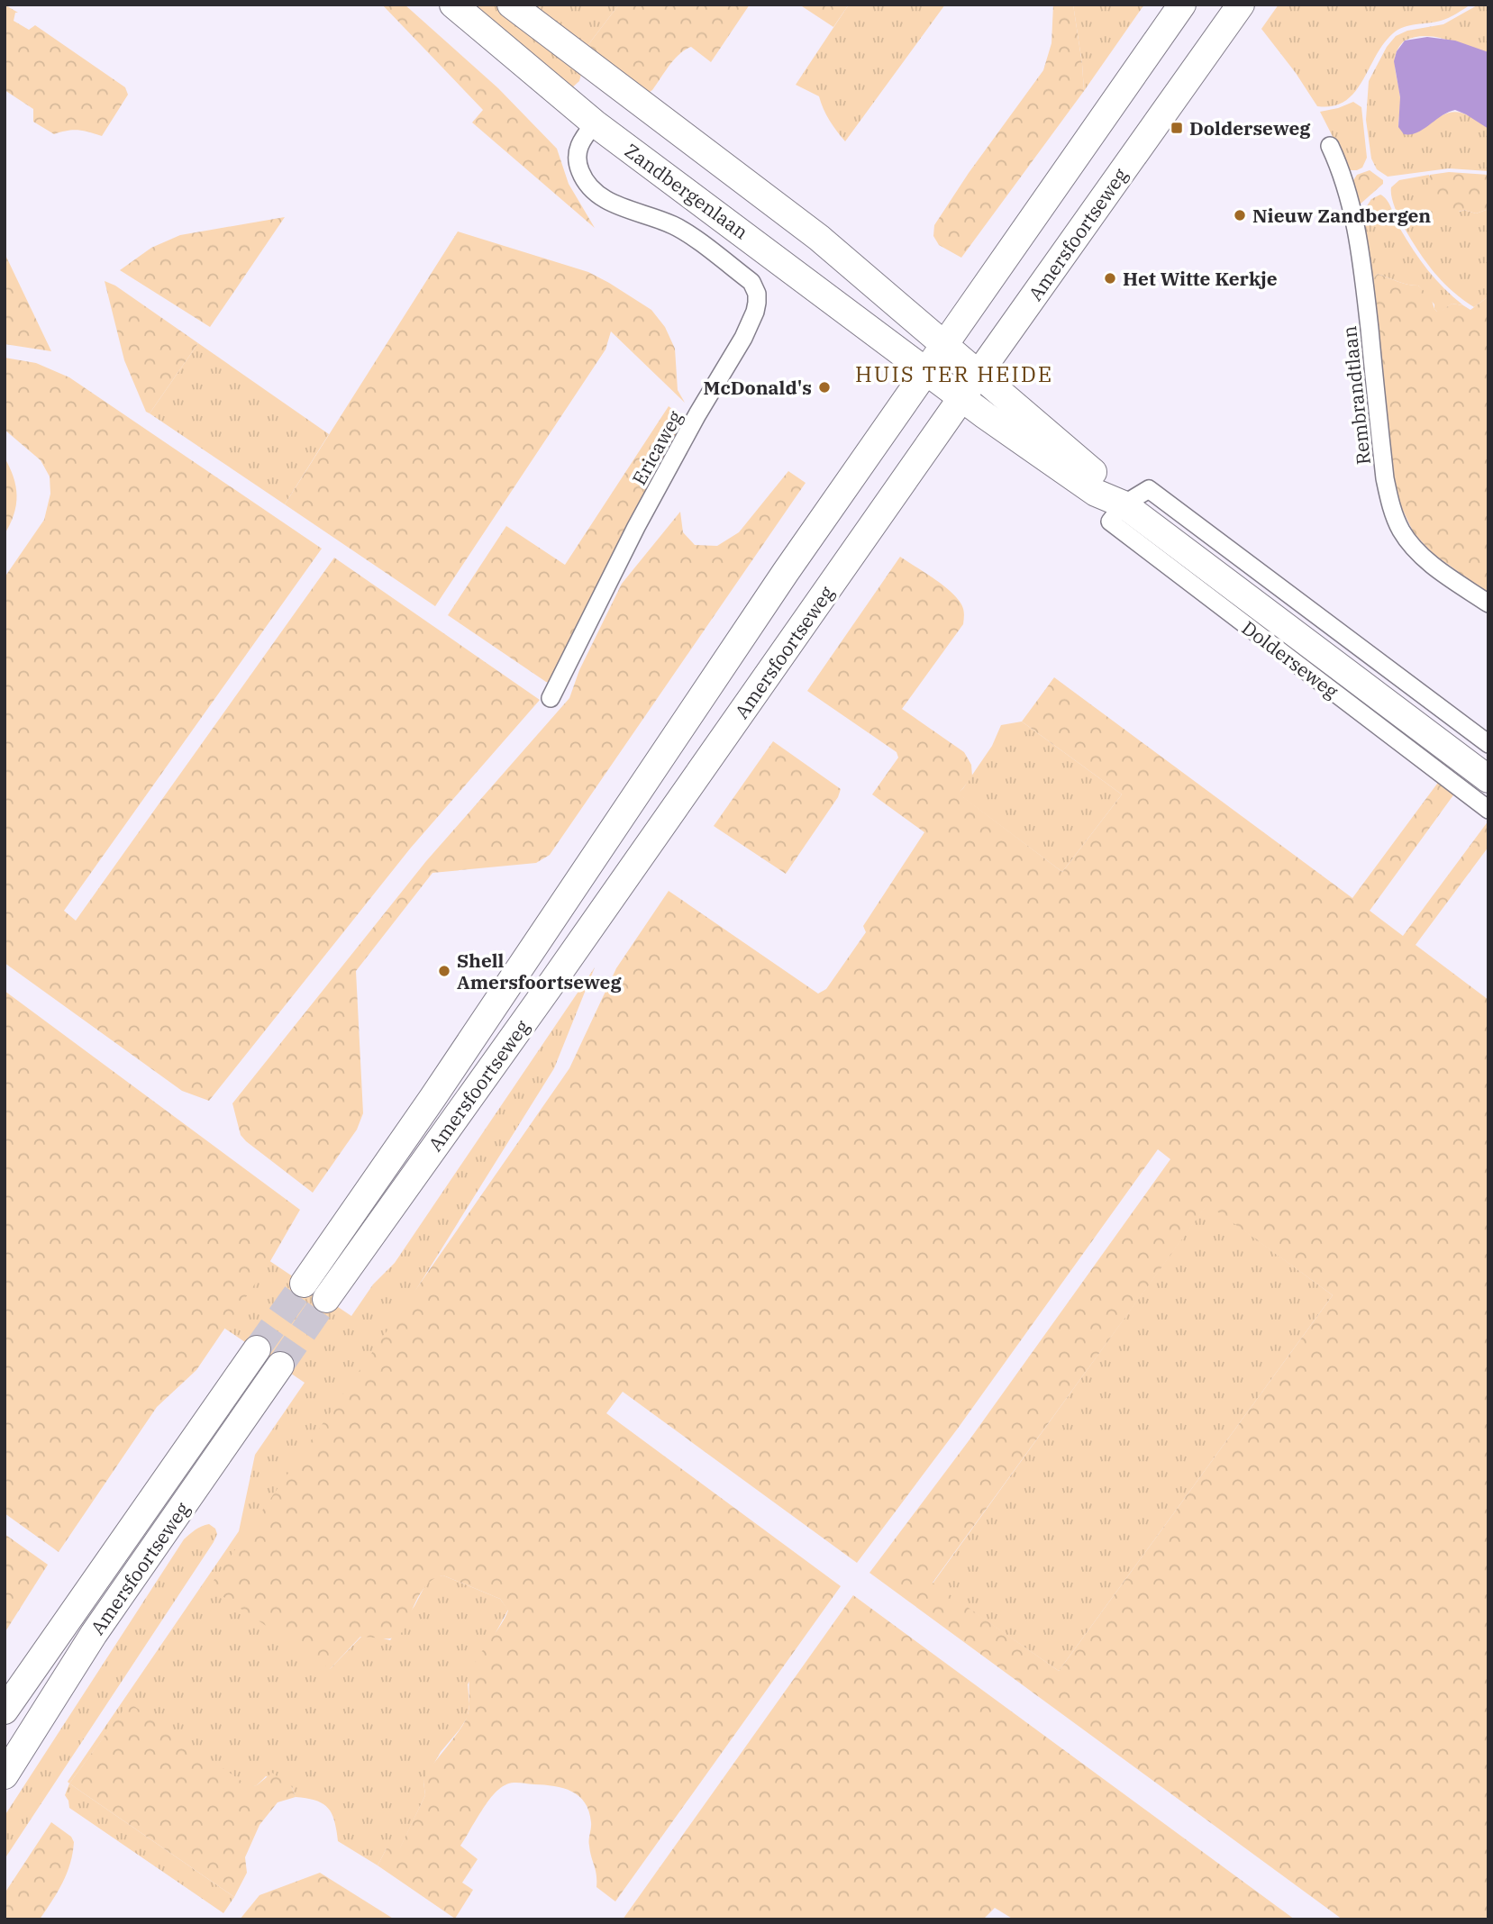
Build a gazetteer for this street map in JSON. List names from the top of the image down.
{
  "streets": {
    "main road": ["Zandbergenlaan", "Amersfoortseweg", "Dolderseweg"],
    "street": ["Rembrandtlaan", "Ericaweg"]
  },
  "crossings": [
    ["Zandbergenlaan", "Amersfoortseweg"],
    ["Zandbergenlaan", "Ericaweg"],
    ["Zandbergenlaan", "Dolderseweg"],
    ["Amersfoortseweg", "Dolderseweg"]
  ],
  "districts": ["HUIS TER HEIDE"],
  "places": {
    "transit": ["Dolderseweg"],
    "other": [
      "Nieuw Zandbergen",
      "Het Witte Kerkje",
      "McDonald's",
      "Shell Amersfoortseweg"
    ]
  }
}
